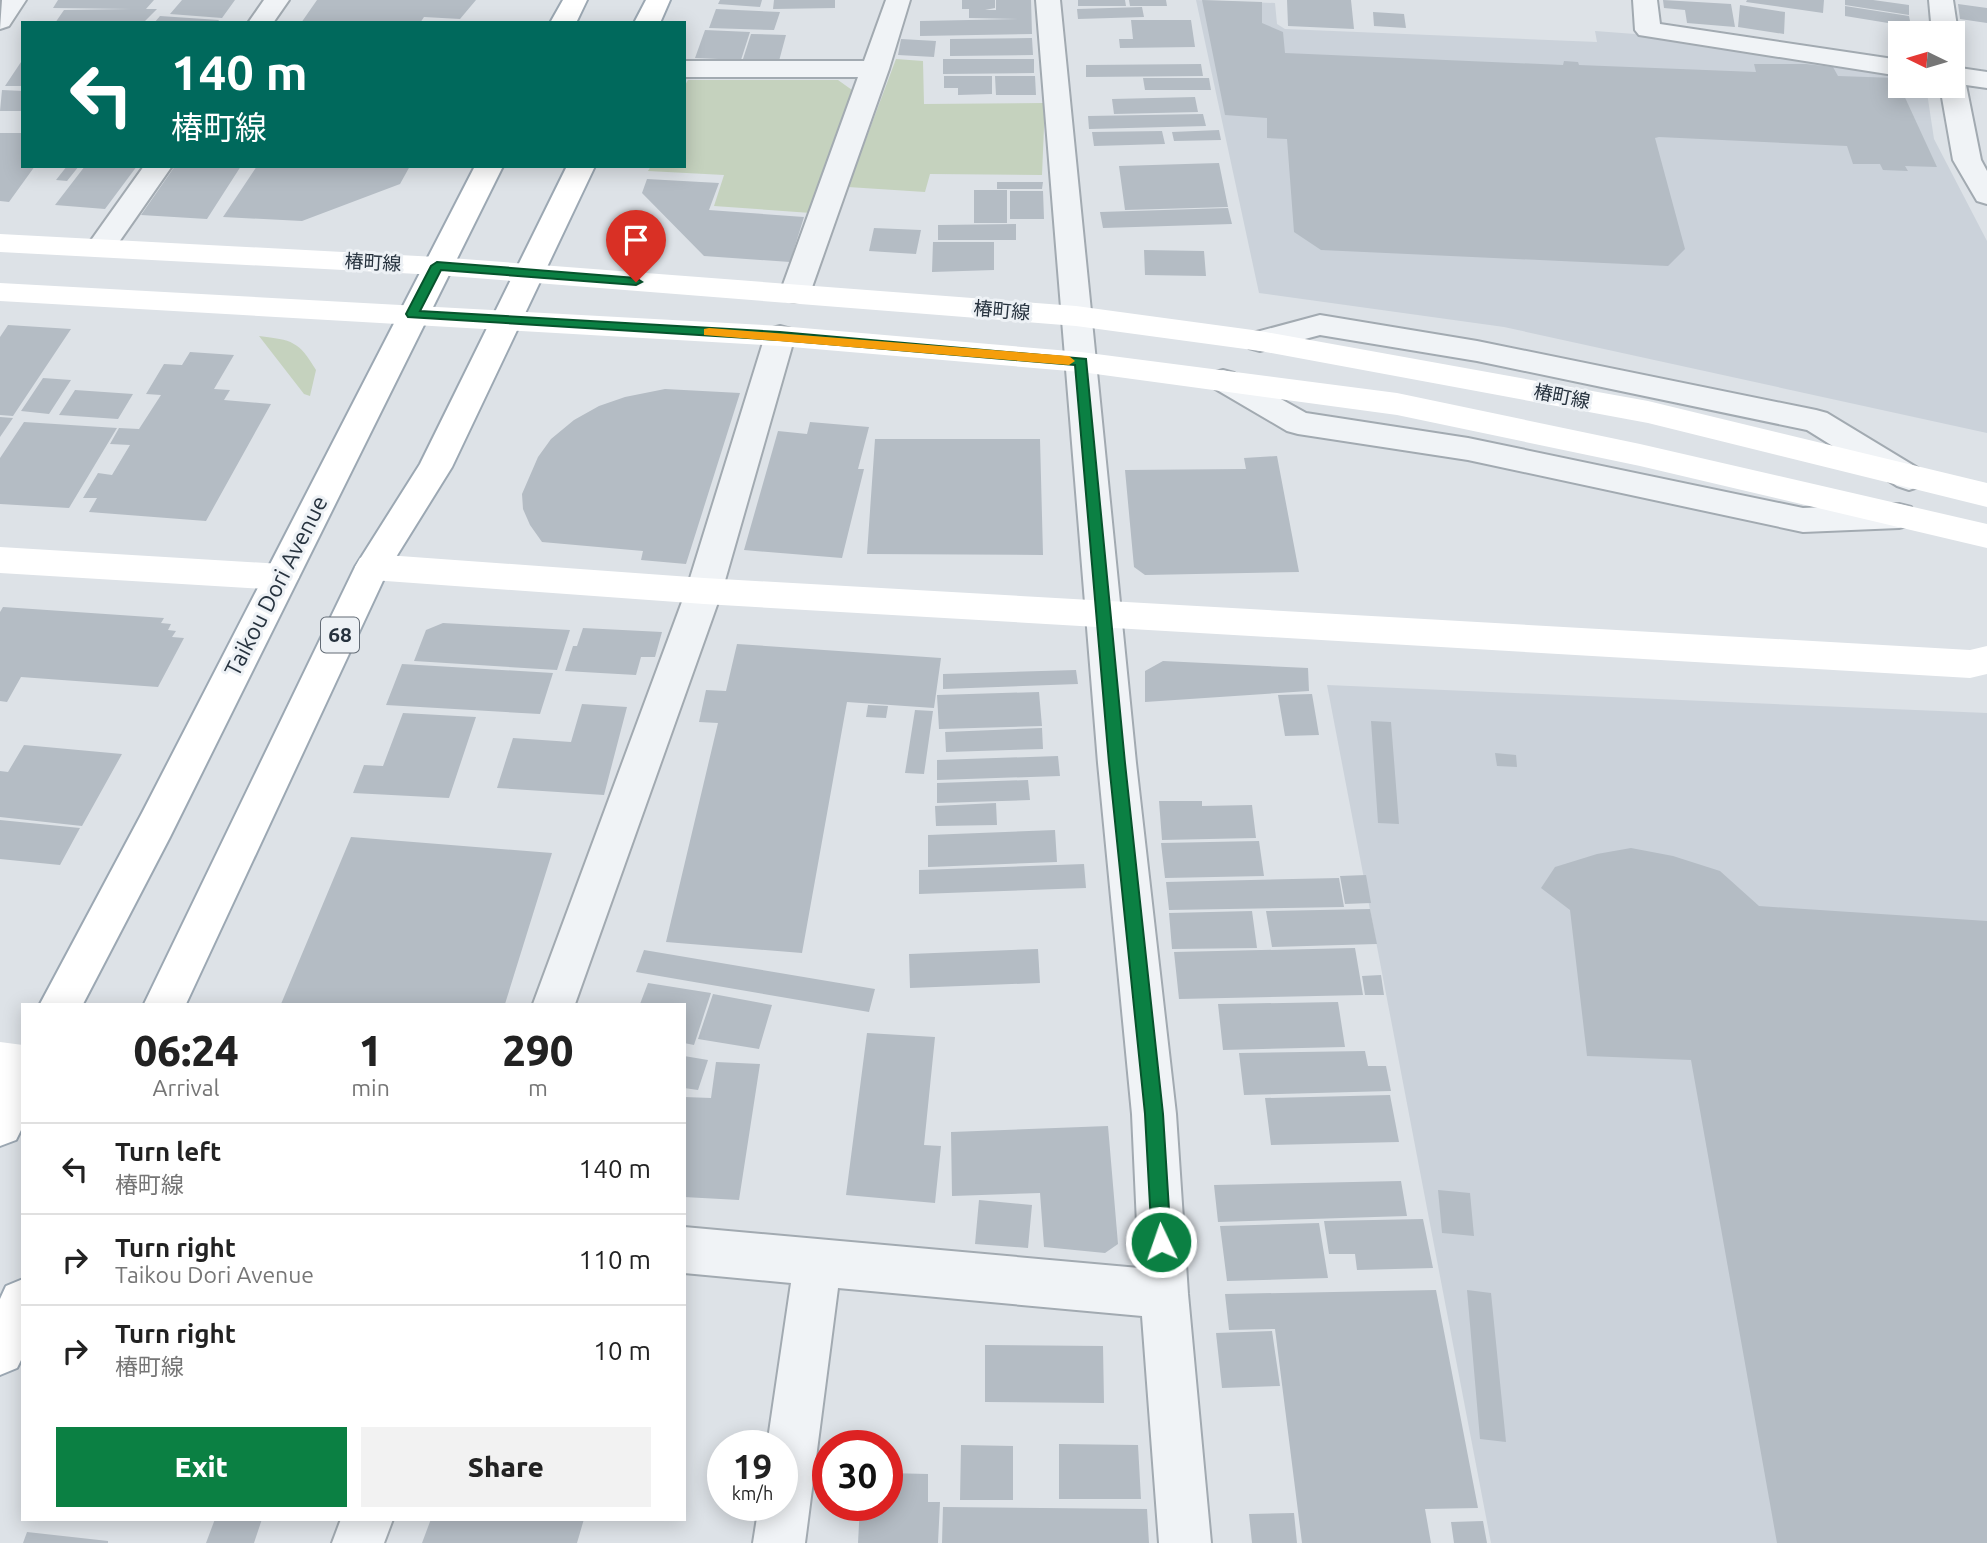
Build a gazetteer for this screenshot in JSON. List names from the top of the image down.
{
  "streets": {
    "street": ["椿町線", "Taikou Dori Avenue", "68"]
  },
  "crossings": [
    ["椿町線", "Taikou Dori Avenue"],
    ["椿町線", "68"]
  ],
  "north": "left",
  "page": {
    "turn": ["140 m", "椿町線"],
    "eta": [
      "06:24",
      "Arrival",
      "1",
      "min",
      "290",
      "m"
    ],
    "list": [
      {
        "name": "Turn left",
        "note": "椿町線",
        "value": "140 m"
      },
      {
        "name": "Turn right",
        "note": "Taikou Dori Avenue",
        "value": "110 m"
      },
      {
        "name": "Turn right",
        "note": "椿町線",
        "value": "10 m"
      }
    ],
    "buttons": ["Exit", "Share"],
    "speed": "19 km/h",
    "limit": "30"
  }
}
